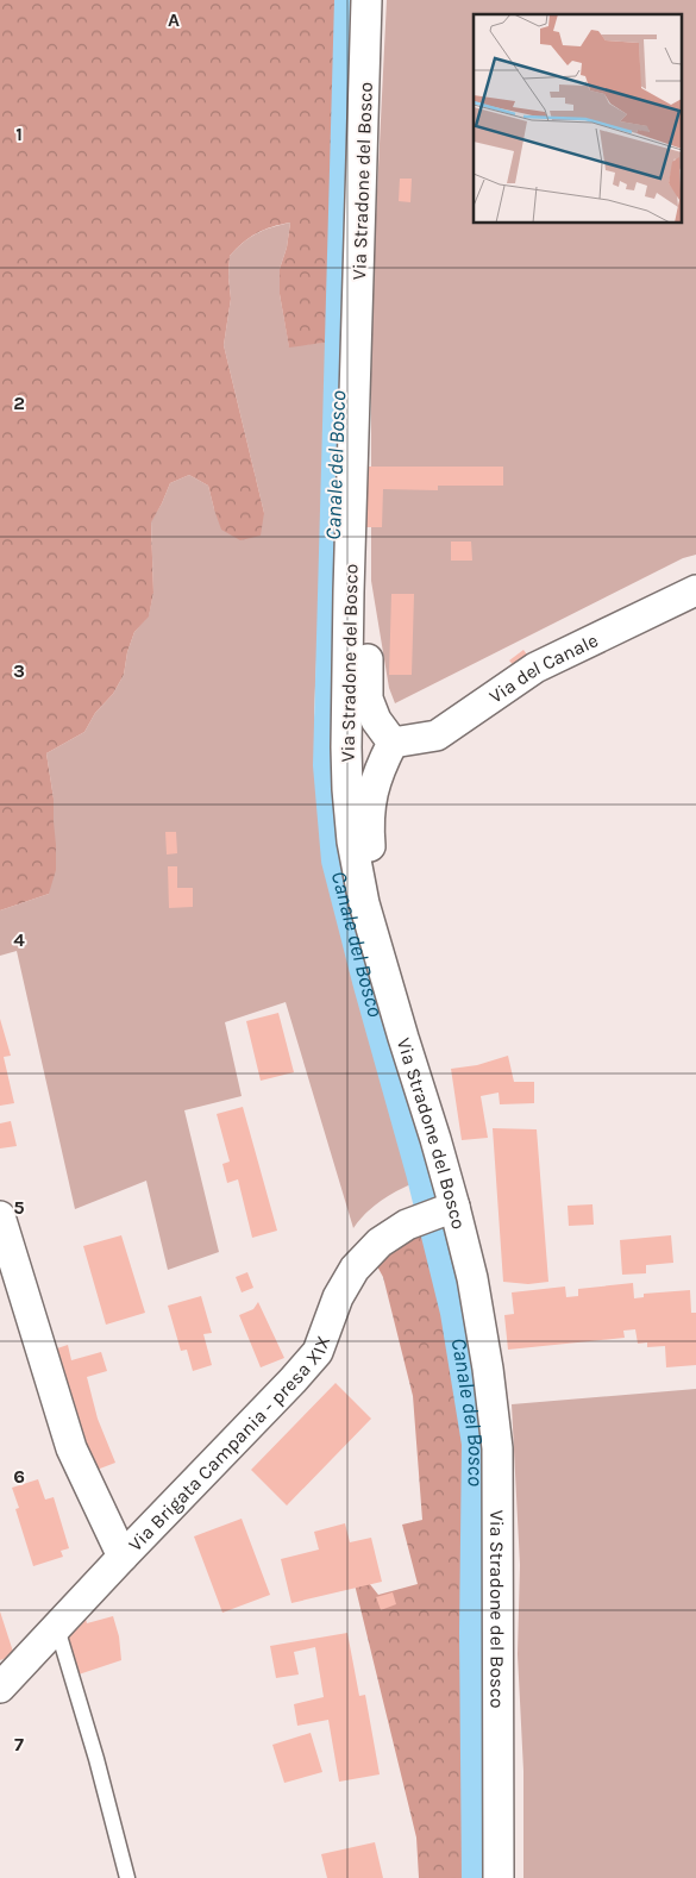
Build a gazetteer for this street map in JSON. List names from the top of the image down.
{
  "streets": {
    "street": ["Via Stradone del Bosco", "Via del Canale", "Via Brigata Campania - presa XIX"]
  },
  "crossings": [
    ["Via Stradone del Bosco", "Via Brigata Campania - presa XIX"]
  ],
  "water": ["Canale del Bosco"],
  "grid": {
    "columns": ["A"],
    "rows": [
      "1",
      "2",
      "3",
      "4",
      "5",
      "6",
      "7"
    ]
  }
}
